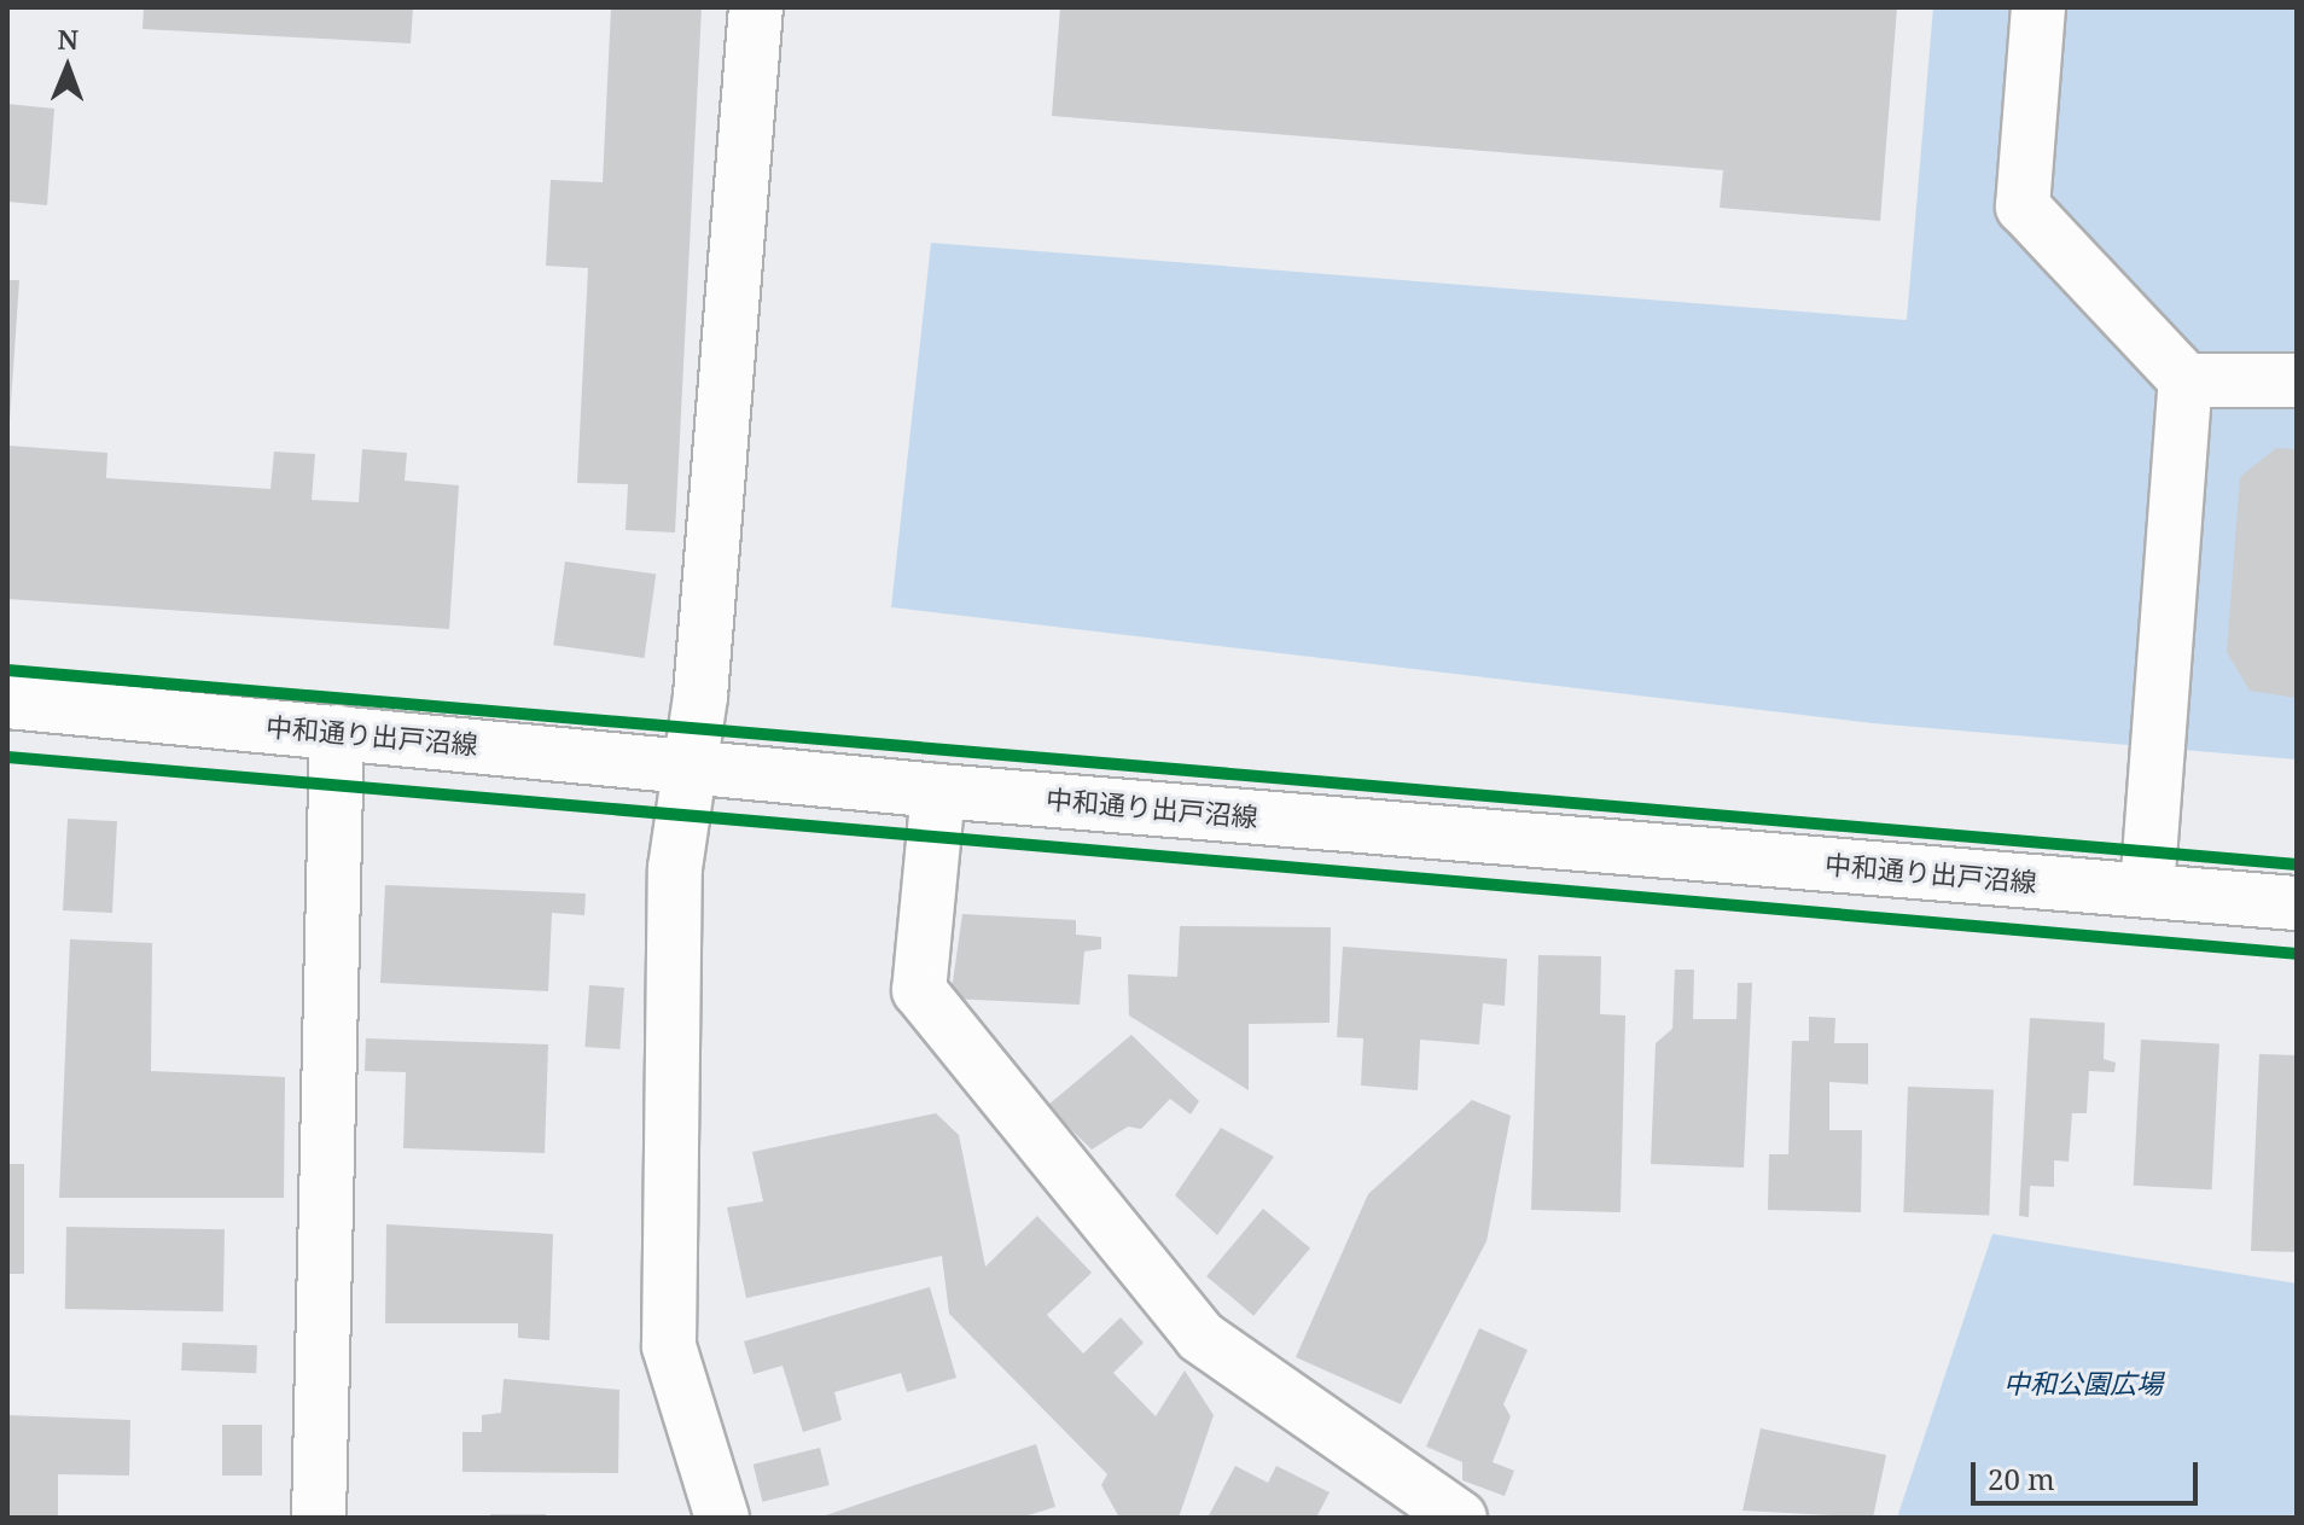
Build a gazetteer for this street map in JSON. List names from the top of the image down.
{
  "streets": {
    "street": ["中和通り出戸沼線"]
  },
  "parks": ["中和公園広場"],
  "scale_bar": "20 m",
  "north": "top"
}
